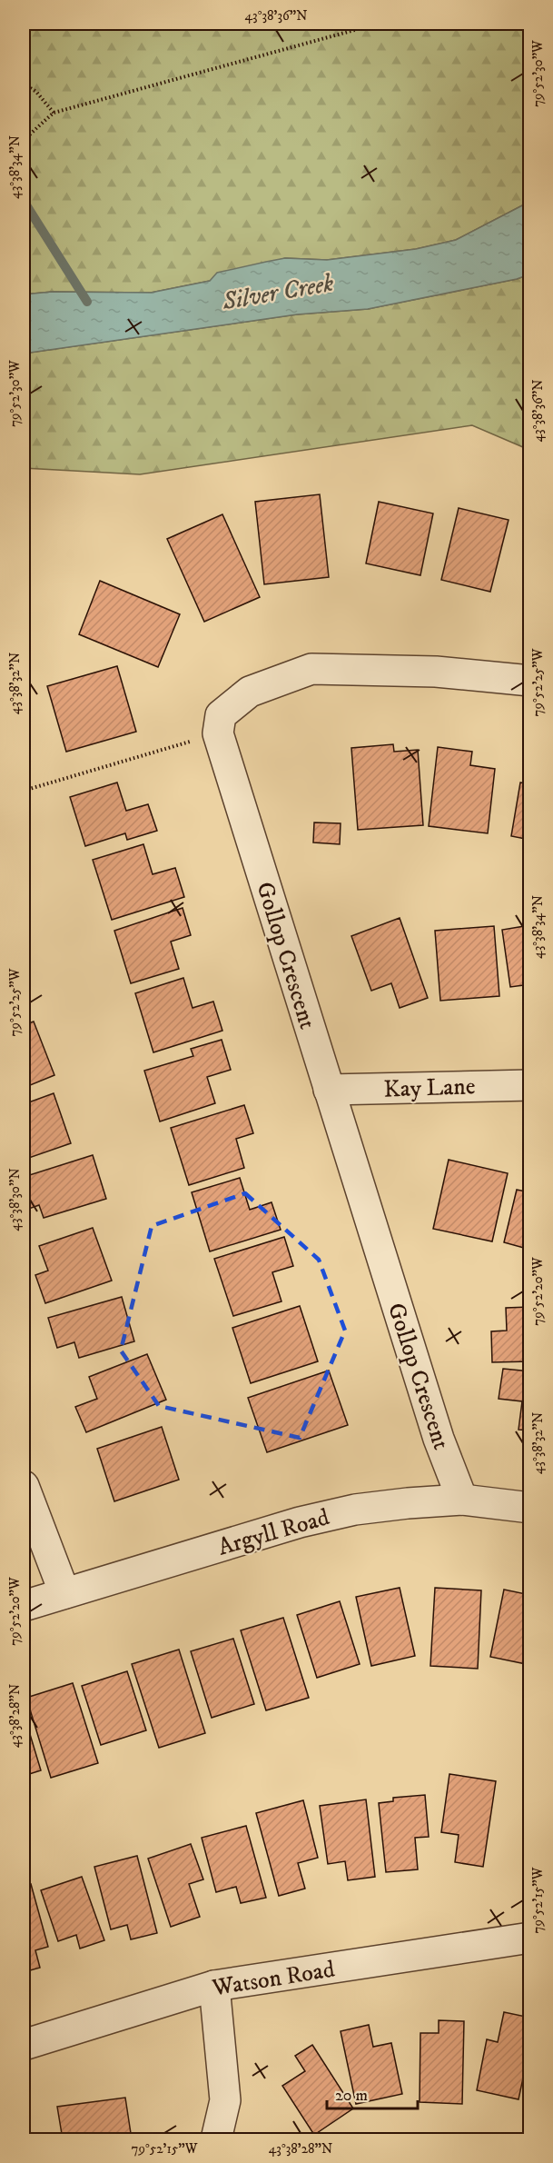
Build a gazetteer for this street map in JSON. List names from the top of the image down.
{
  "streets": {
    "street": [
      "Gollop Crescent",
      "Kay Lane",
      "Argyll Road",
      "Watson Road"
    ]
  },
  "crossings": [
    ["Gollop Crescent", "Kay Lane"],
    ["Gollop Crescent", "Argyll Road"]
  ],
  "water": ["Silver Creek"],
  "scale_bar": "20 m",
  "coordinates": [
    "43°38'36\"N",
    "79°52'30\"W",
    "43°38'34\"N",
    "79°52'25\"W",
    "43°38'32\"N",
    "43°38'30\"N",
    "79°52'20\"W",
    "43°38'28\"N",
    "79°52'15\"W"
  ]
}
